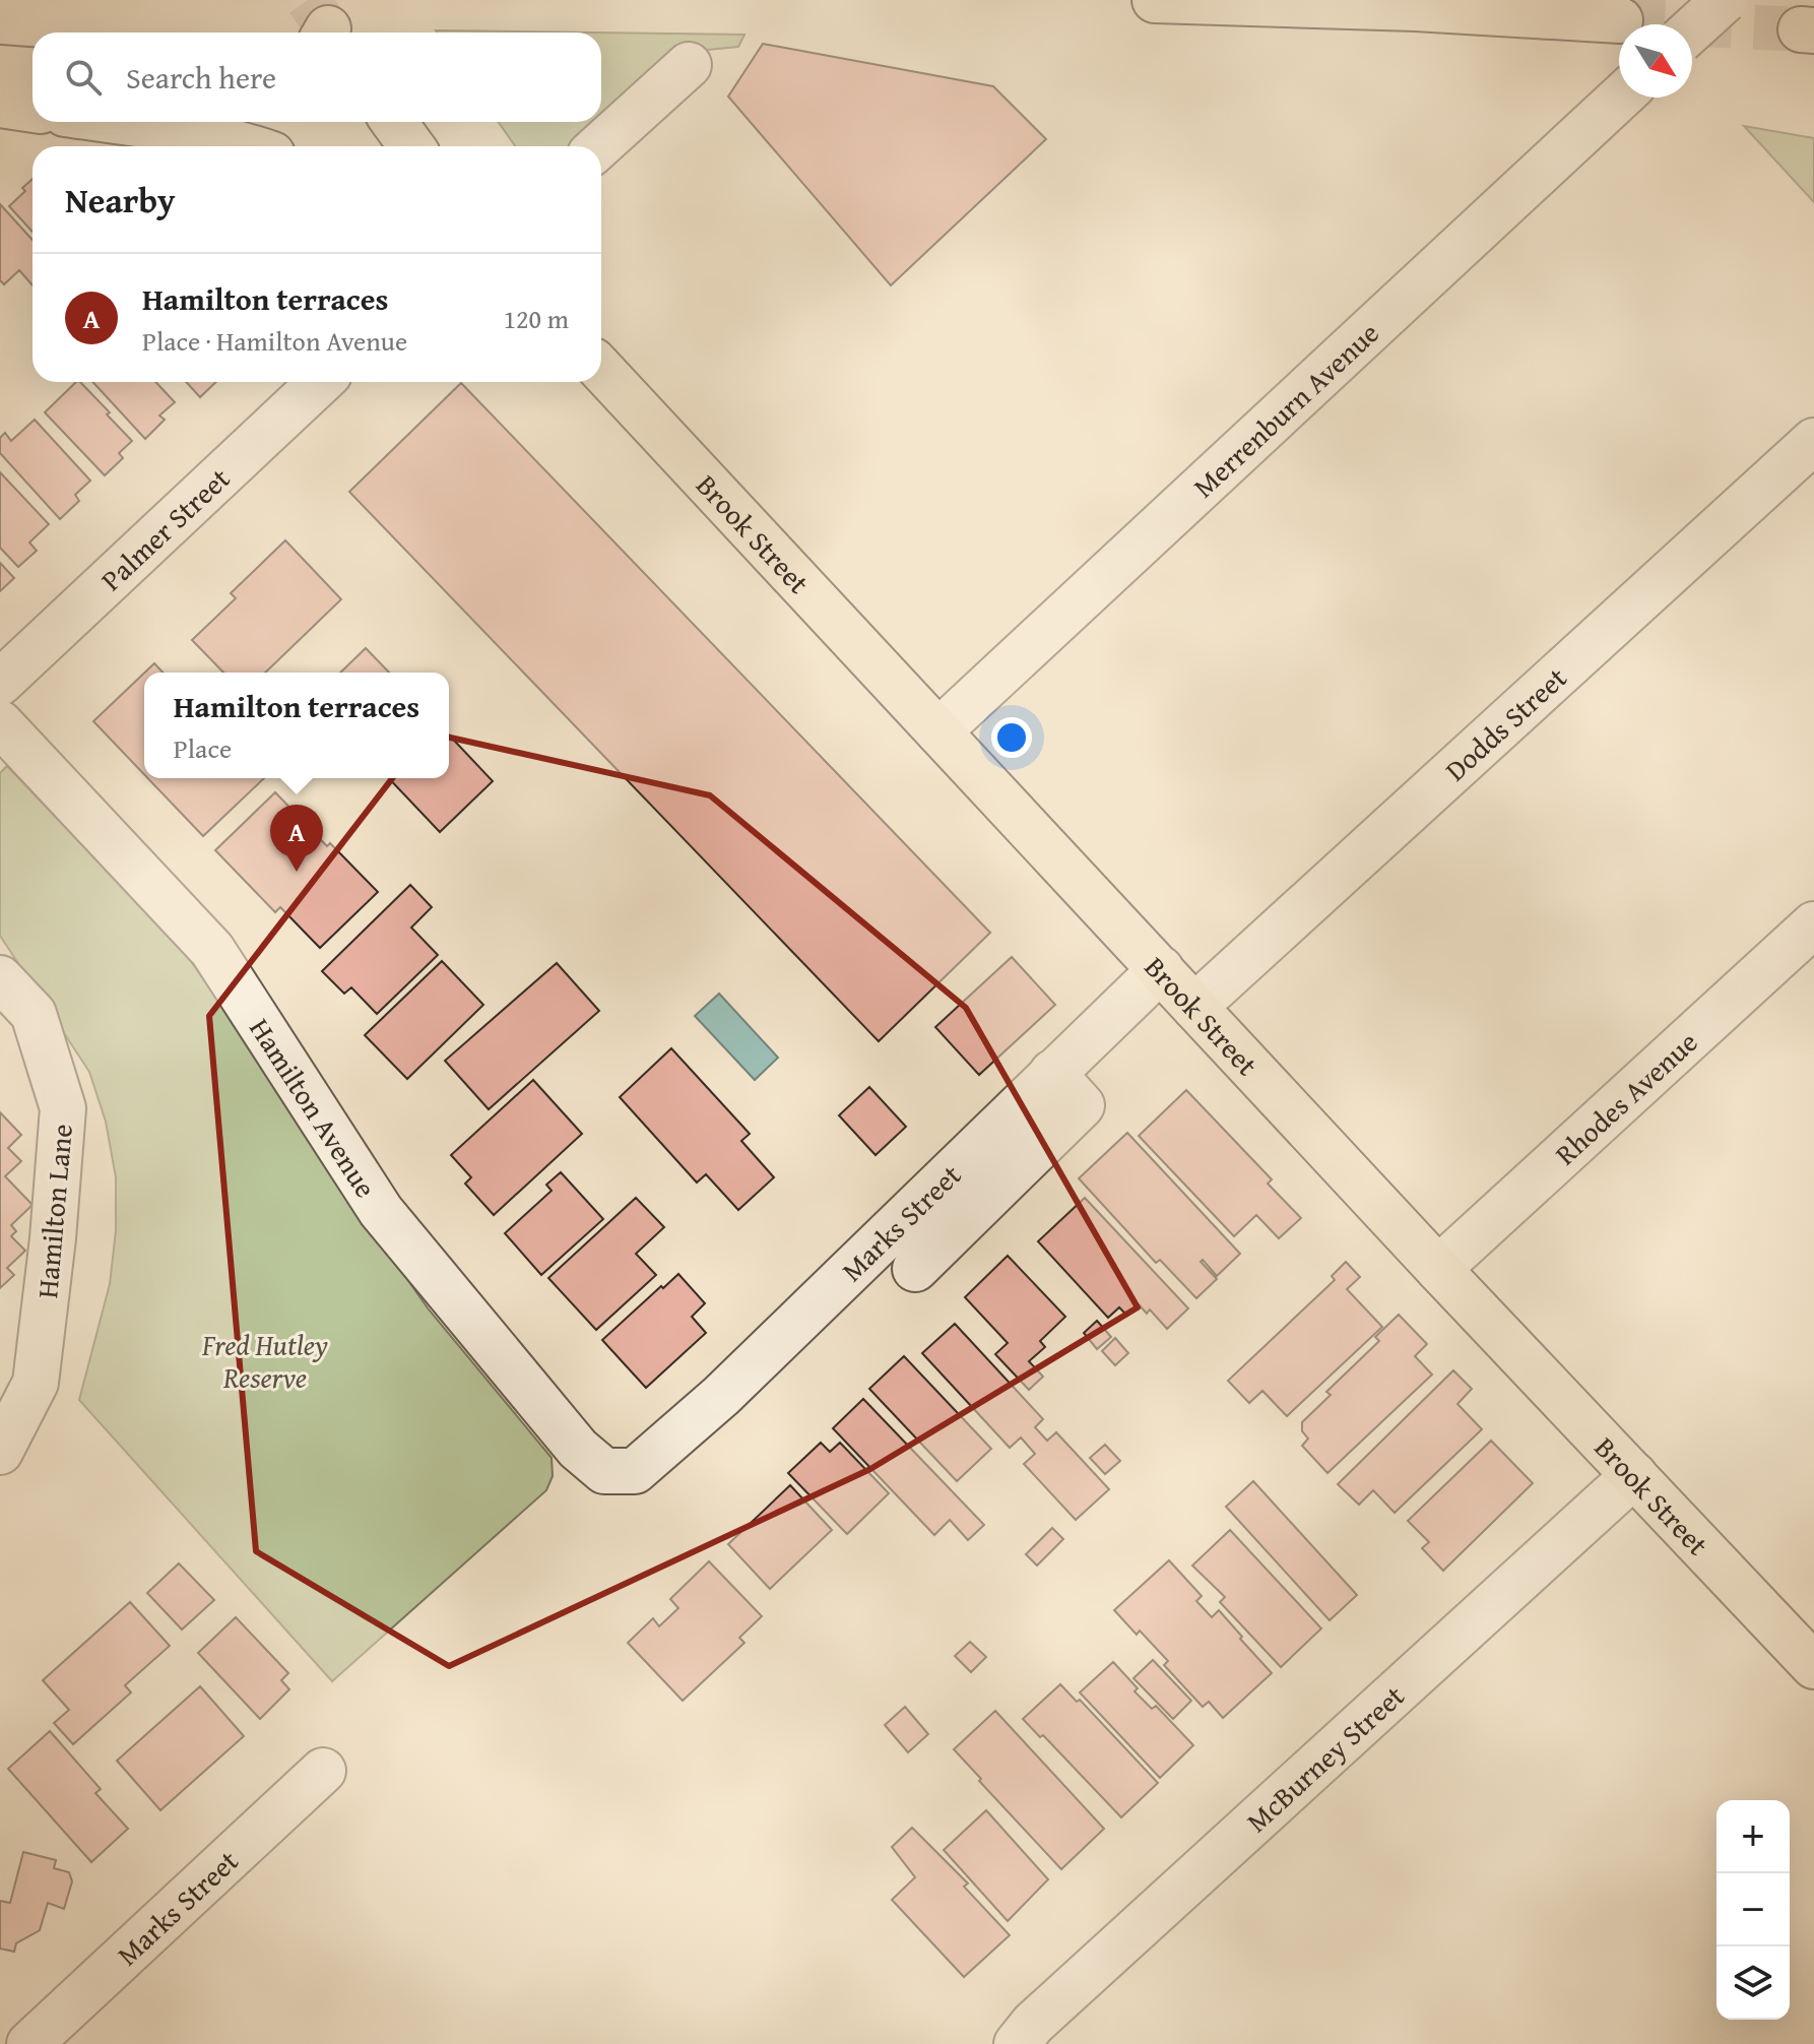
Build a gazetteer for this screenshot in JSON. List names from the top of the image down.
{
  "streets": {
    "main road": ["Brook Street"],
    "street": [
      "Merrenburn Avenue",
      "Palmer Street",
      "Dodds Street",
      "Rhodes Avenue",
      "Hamilton Avenue",
      "Hamilton Lane",
      "Marks Street",
      "McBurney Street"
    ]
  },
  "crossings": [
    ["Merrenburn Avenue", "Brook Street"],
    ["Brook Street", "Dodds Street"],
    ["Brook Street", "Rhodes Avenue"],
    ["Brook Street", "Marks Street"],
    ["Brook Street", "McBurney Street"],
    ["Hamilton Avenue", "Marks Street"]
  ],
  "parks": ["Fred Hutley Reserve"],
  "north": "bottom right",
  "page": {
    "search": "Search here",
    "heading": "Nearby",
    "list": [
      {
        "mark": "A",
        "name": "Hamilton terraces",
        "note": "Place · Hamilton Avenue",
        "value": "120 m"
      }
    ],
    "popup": ["Hamilton terraces", "Place"],
    "pins": "A",
    "map_buttons": ["+", "−"]
  }
}
